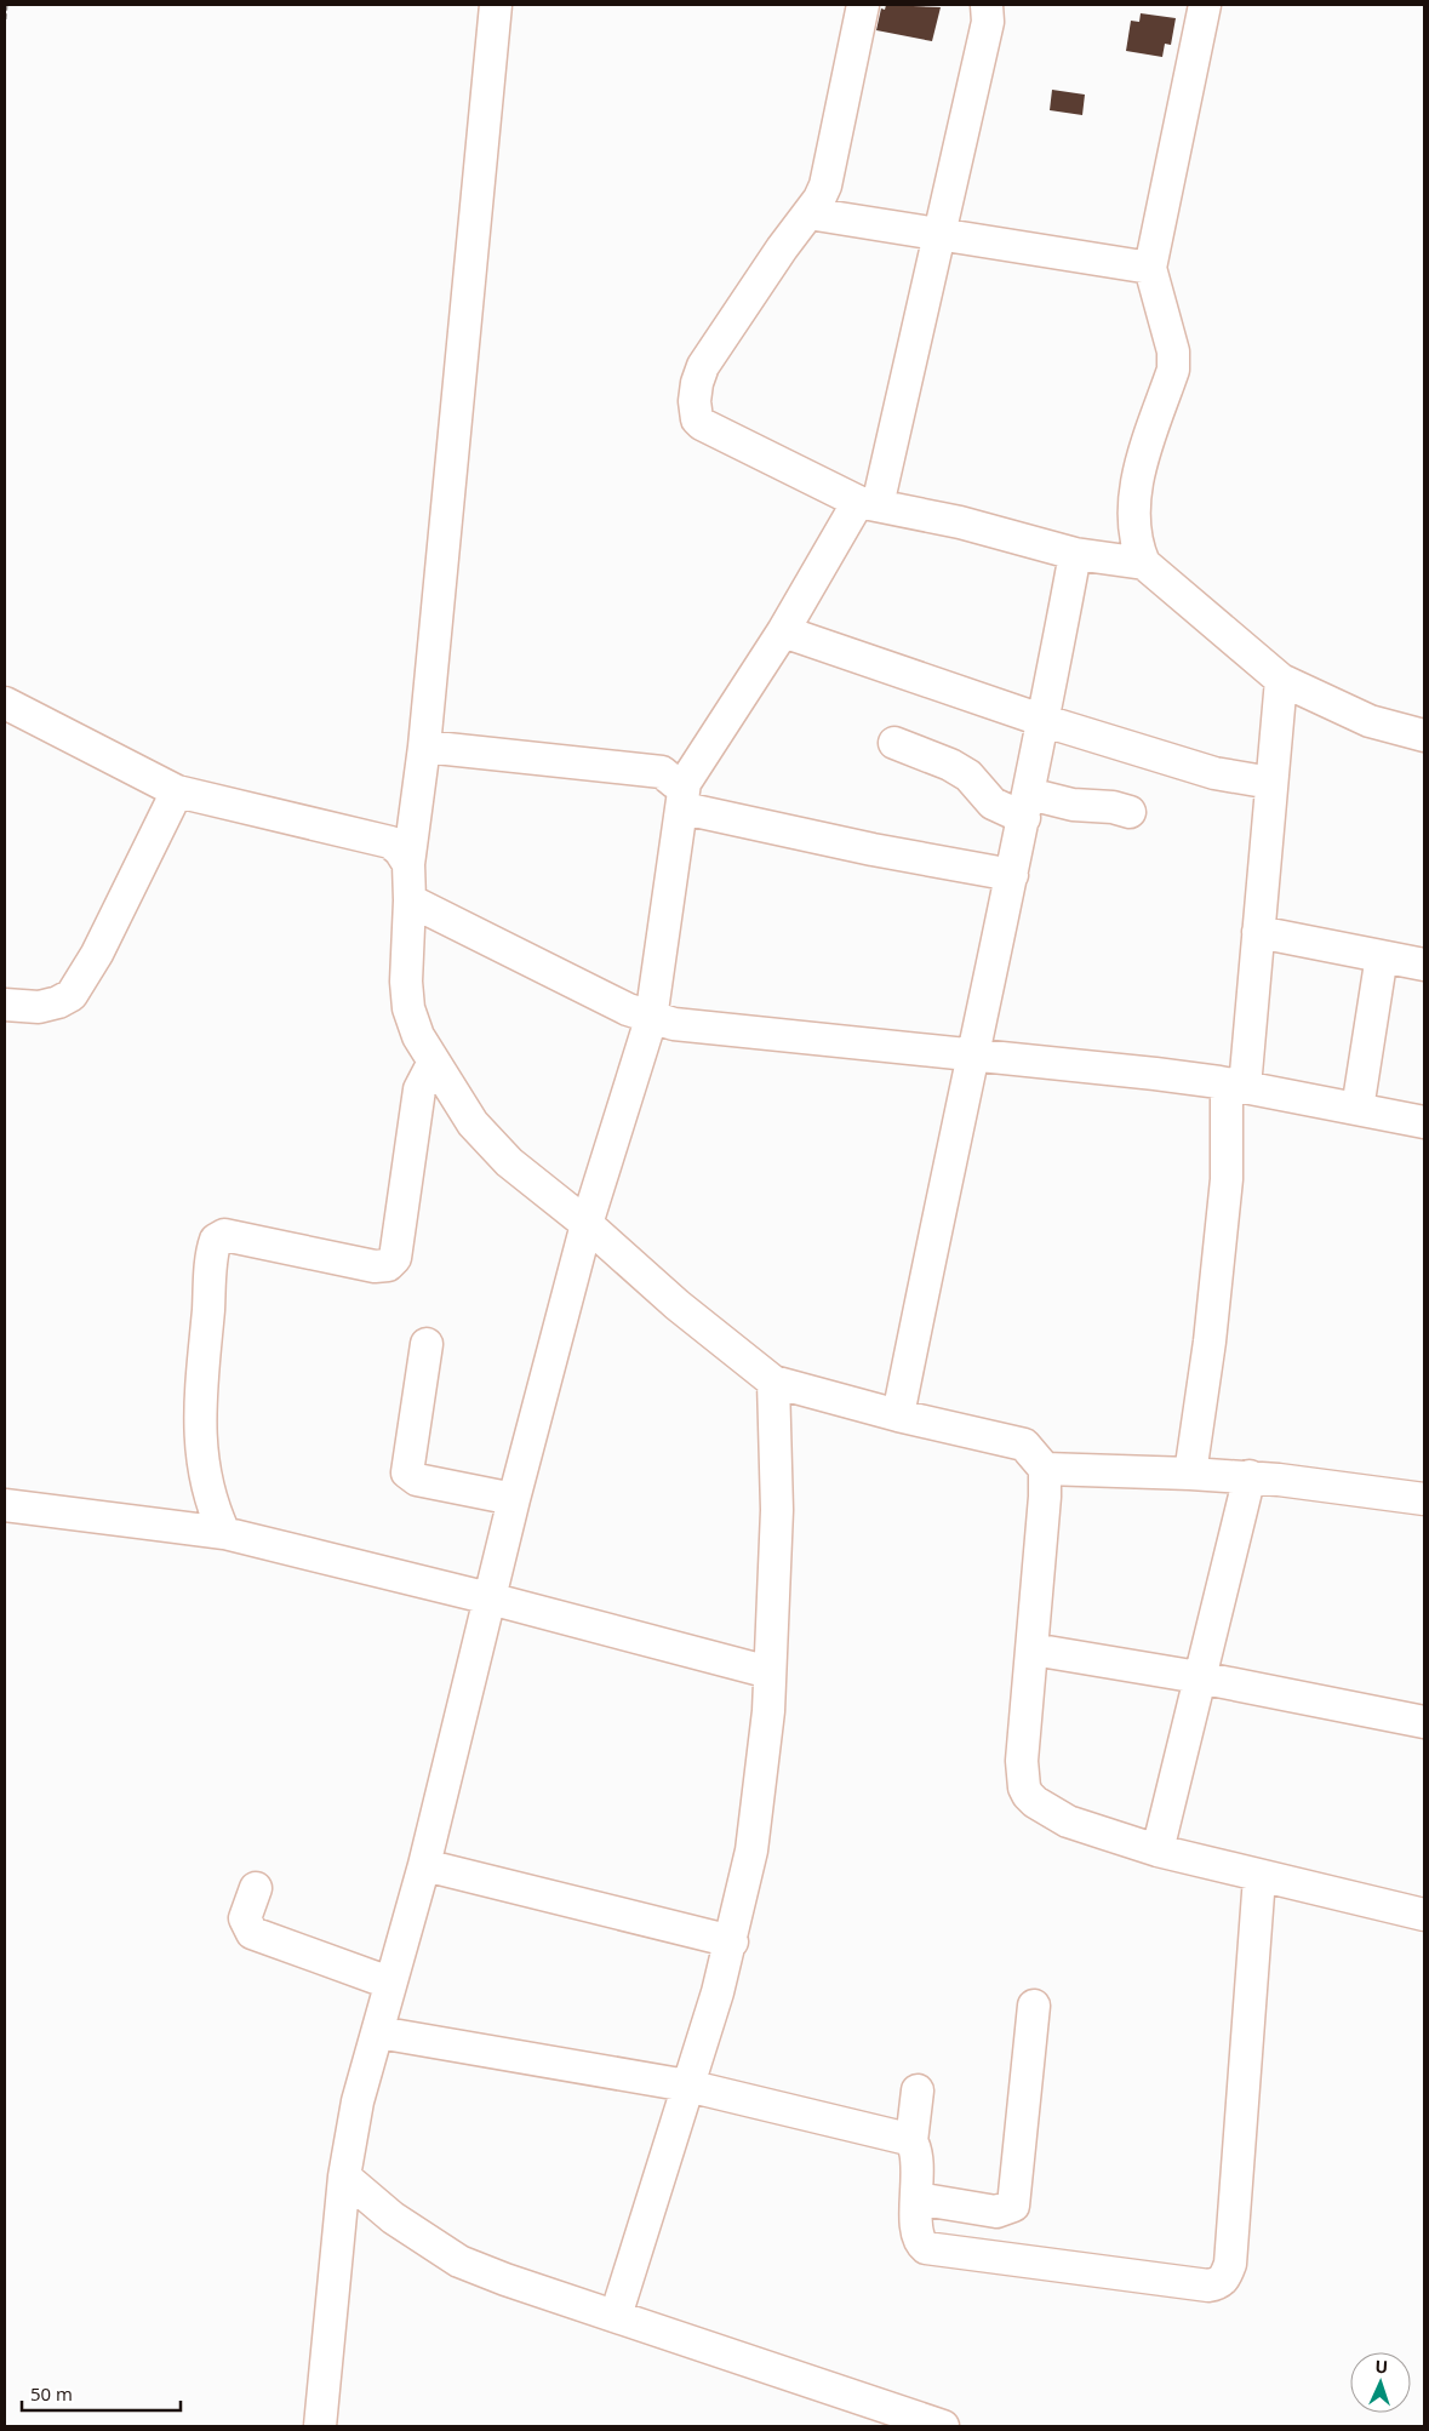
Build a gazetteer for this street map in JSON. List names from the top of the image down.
{
  "scale_bar": "50 m",
  "north": "top"
}
